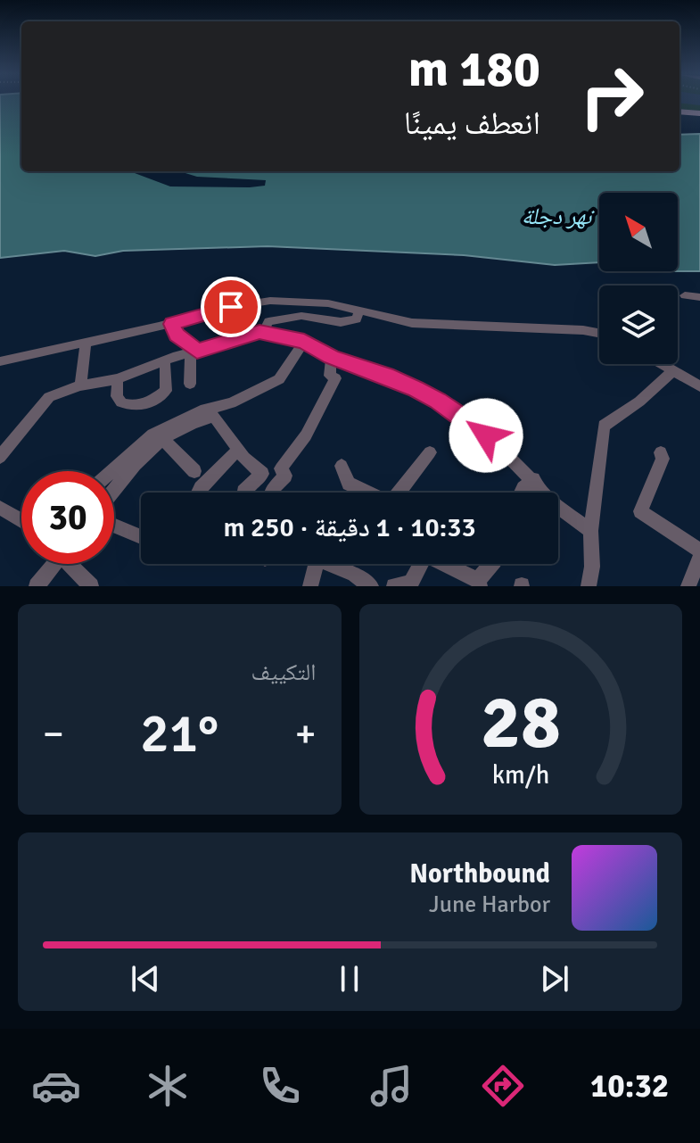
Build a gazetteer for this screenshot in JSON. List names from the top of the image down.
{
  "water": ["نهر دجلة"],
  "north": "top left",
  "page": {
    "turn": ["180 m", "انعطف يمينًا"],
    "limit": "30",
    "trip": "10:33 · 1 دقيقة · 250 m",
    "tile": "التكييف",
    "heat": ["−", "21°", "+"],
    "song": ["Northbound", "June Harbor"],
    "tabs": "10:32",
    "gauge": ["28", "km/h"]
  }
}
